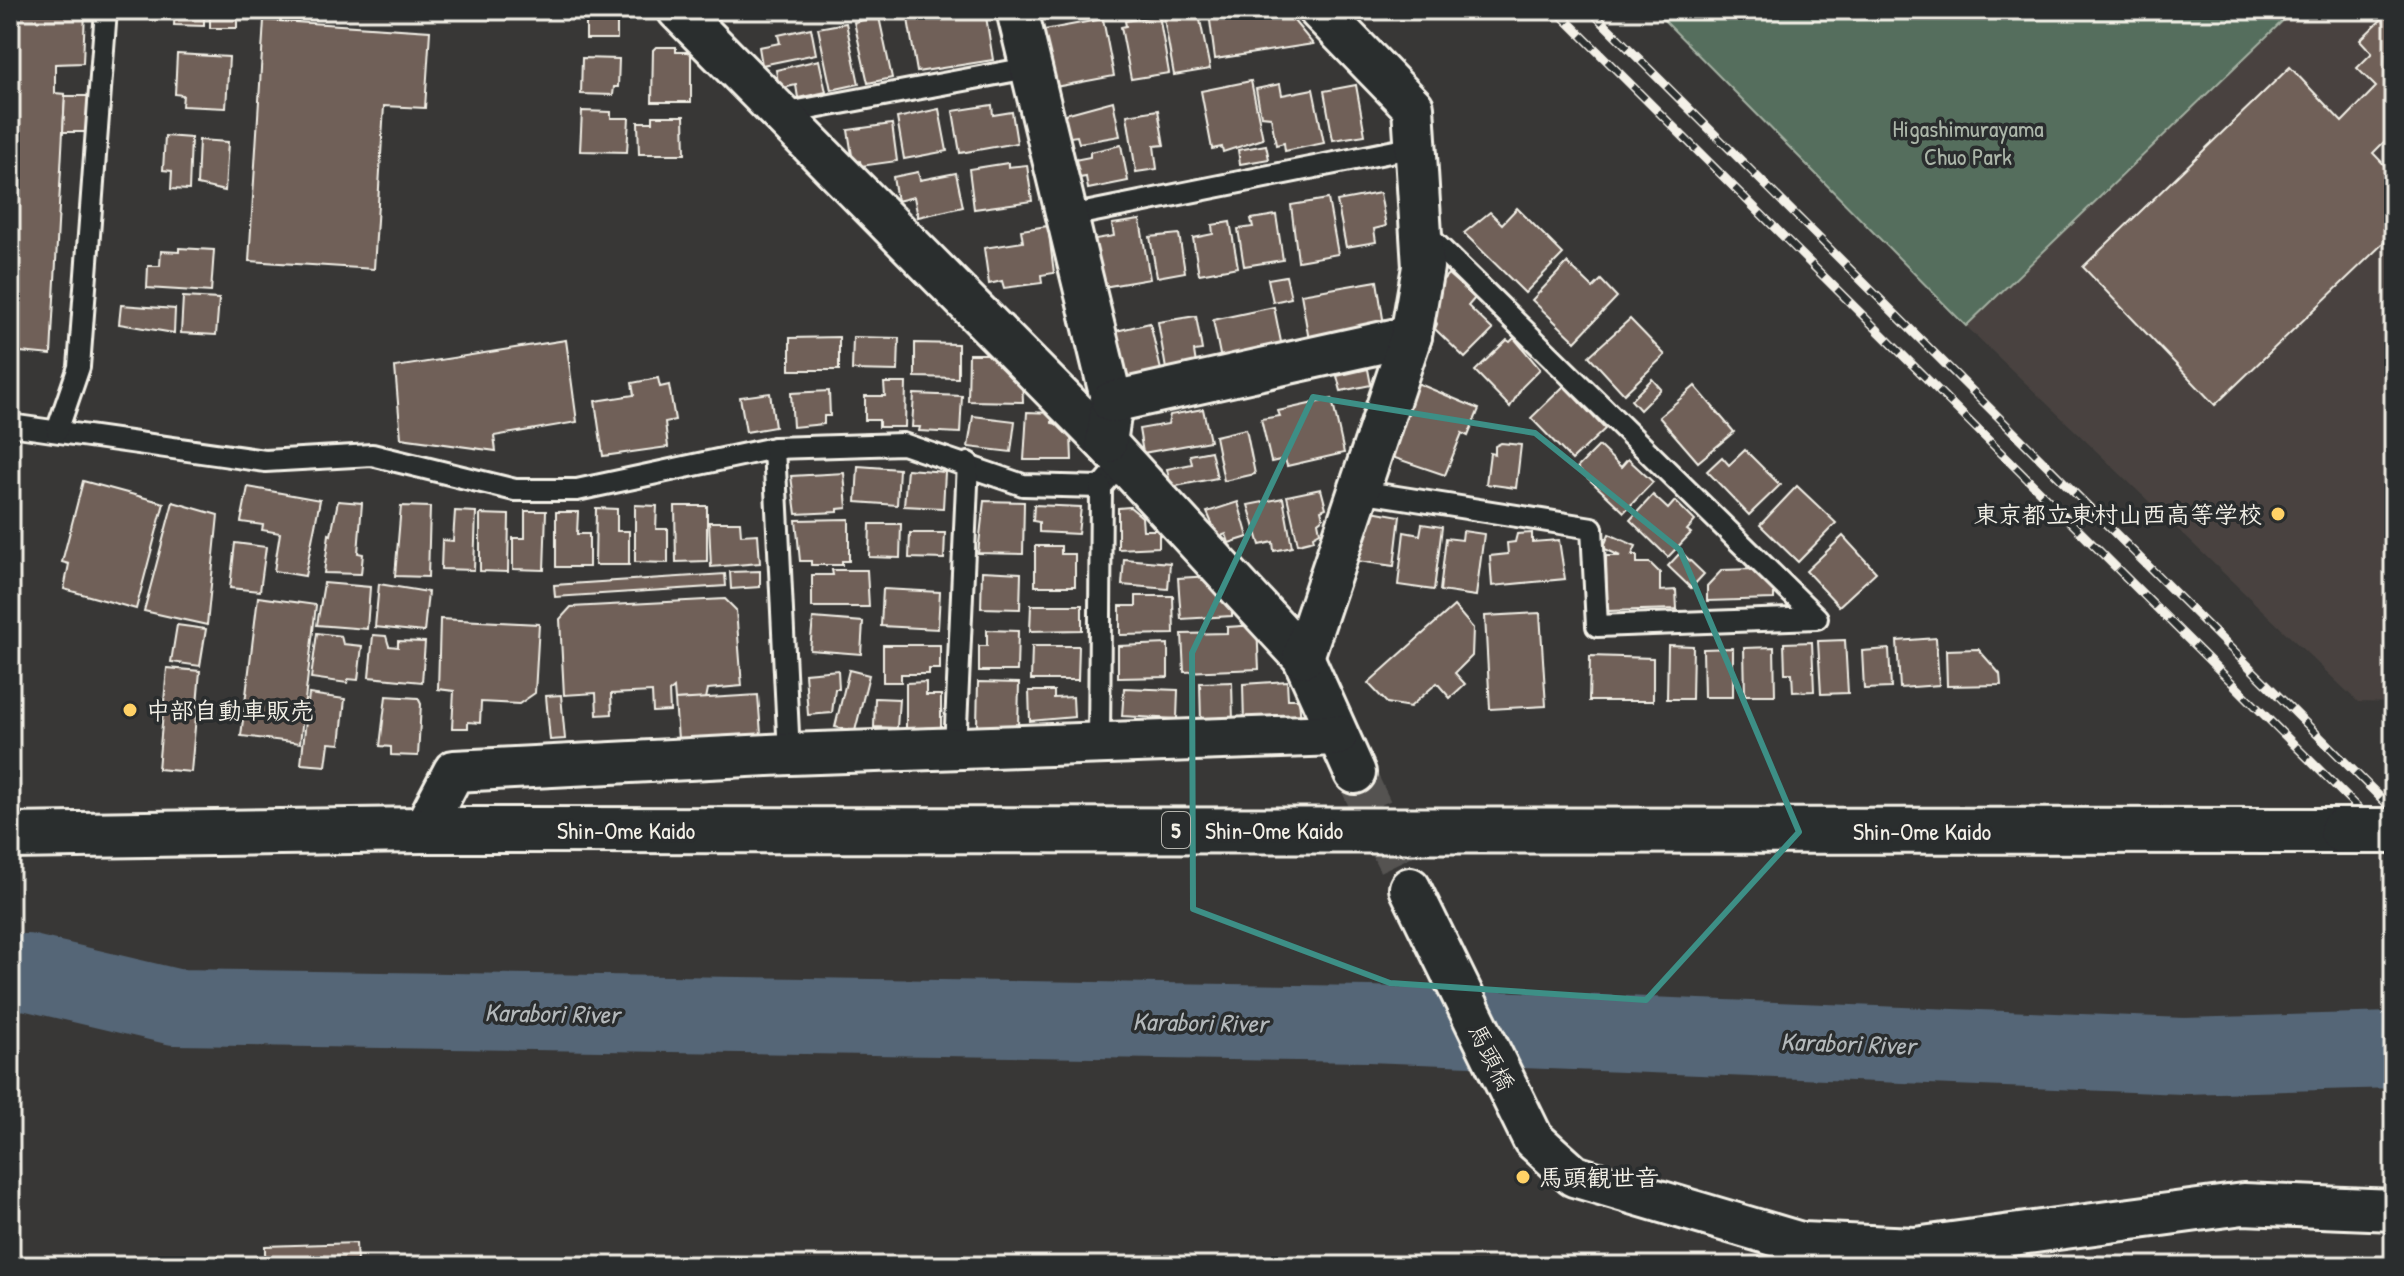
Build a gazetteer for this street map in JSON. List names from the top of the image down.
{
  "streets": {
    "main road": ["Shin-Ome Kaido", "5"],
    "street": ["馬頭橋"]
  },
  "water": ["Karabori River"],
  "parks": ["Higashimurayama Chuo Park"],
  "places": ["東京都立東村山西高等学校", "中部自動車販売", "馬頭観世音"]
}
